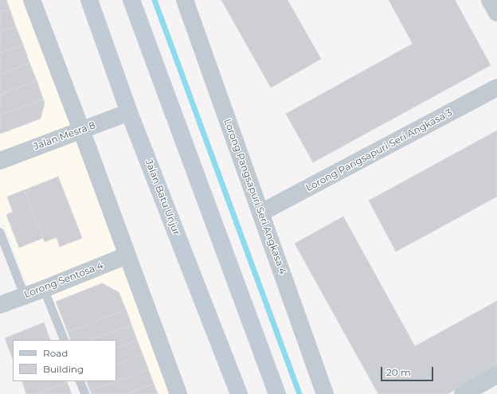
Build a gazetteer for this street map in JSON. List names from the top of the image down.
{
  "streets": {
    "main road": ["Jalan Batu Unjur"],
    "street": [
      "Jalan Mesra 8",
      "Lorong Pangsapuri Seri Angkasa 3",
      "Lorong Pangsapuri Seri Angkasa 4",
      "Lorong Sentosa 4"
    ]
  },
  "crossings": [
    ["Jalan Mesra 8", "Jalan Batu Unjur"],
    ["Lorong Pangsapuri Seri Angkasa 3", "Lorong Pangsapuri Seri Angkasa 4"]
  ],
  "legend": ["Road", "Building"],
  "scale_bar": "20 m"
}
